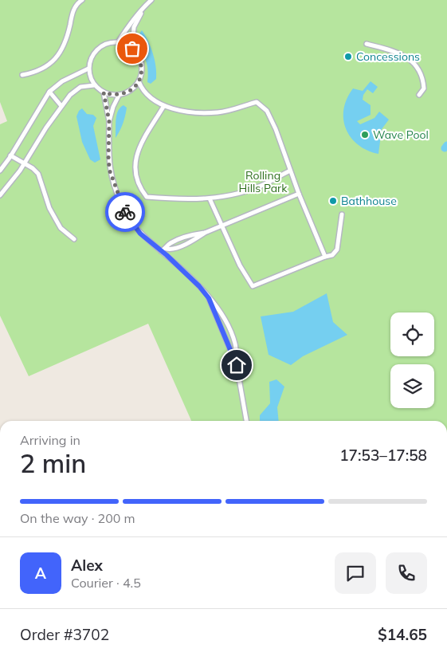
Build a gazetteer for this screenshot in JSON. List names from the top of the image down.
{
  "parks": ["Rolling Hills Park"],
  "places": ["Concessions", "Wave Pool", "Bathhouse"],
  "page": {
    "heading": ["2 min", "Arriving in", "17:53–17:58"],
    "panel": [
      "Alex",
      "Courier · 4.5",
      "Order #3702",
      "$14.65"
    ],
    "bar": "On the way · 200 m",
    "round": "A"
  }
}
